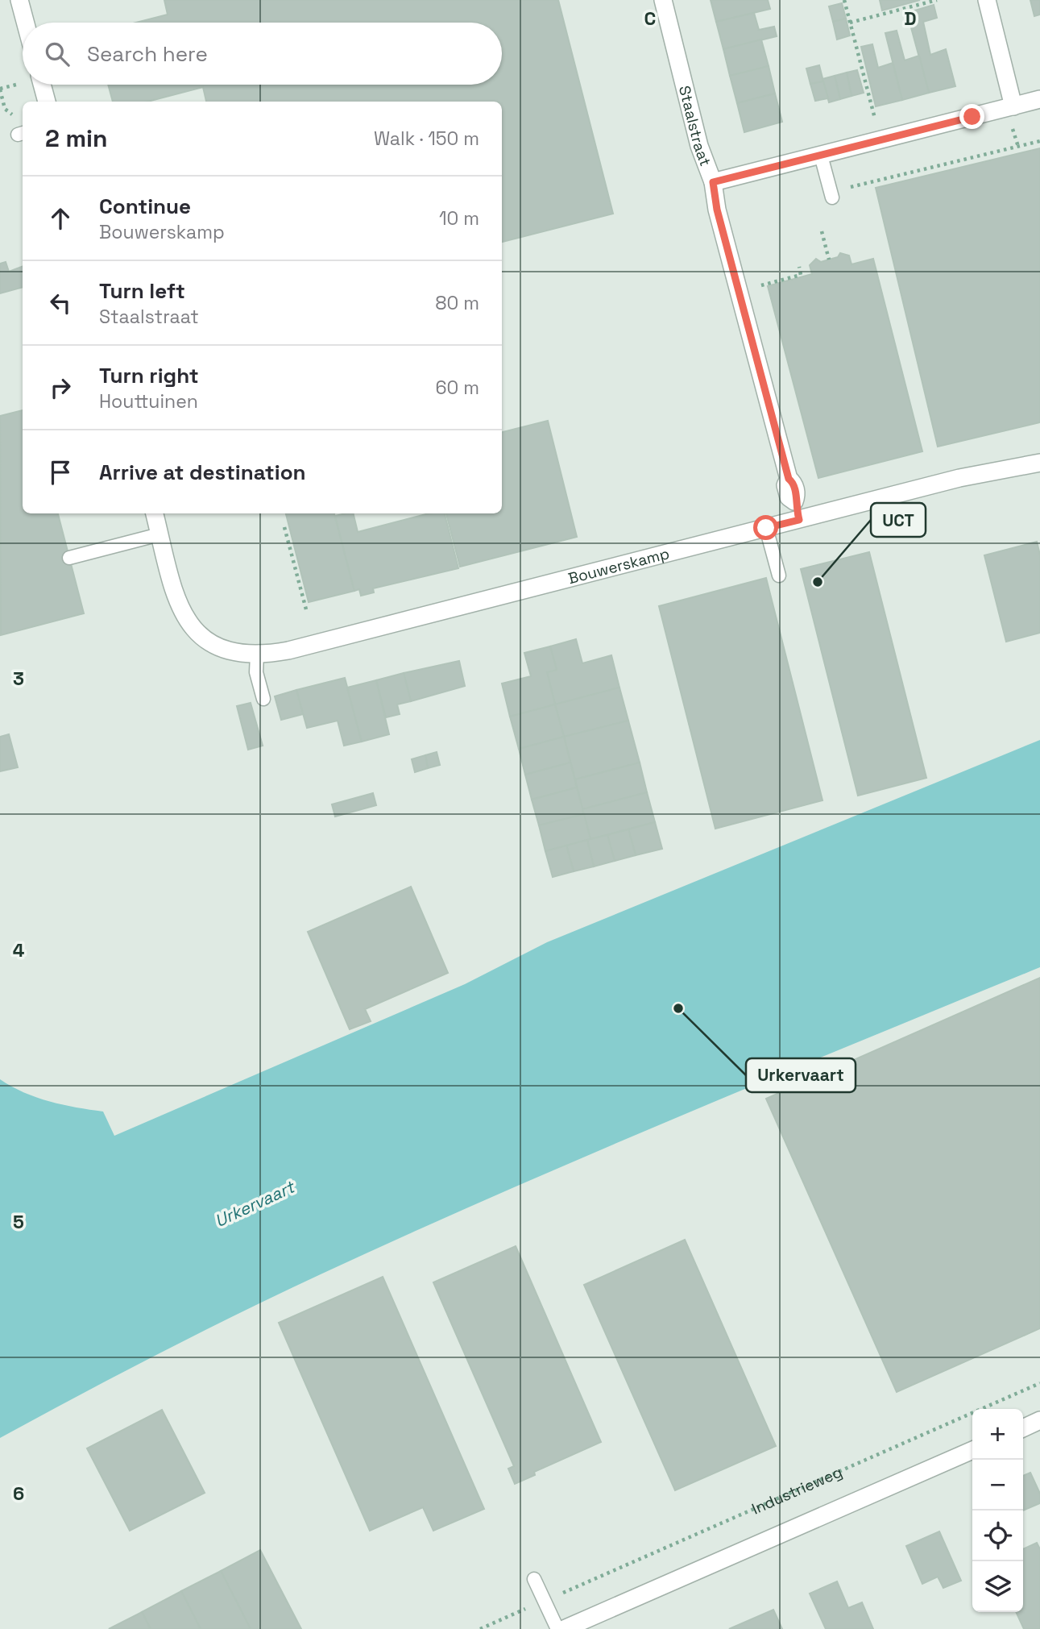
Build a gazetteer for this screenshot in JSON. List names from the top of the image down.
{
  "streets": {
    "street": ["Staalstraat", "Bouwerskamp"],
    "path": ["Industrieweg"]
  },
  "crossings": [
    ["Staalstraat", "Bouwerskamp"]
  ],
  "water": ["Urkervaart"],
  "places": ["UCT", "Urkervaart"],
  "page": {
    "search": "Search here",
    "heading": ["2 min", "Walk · 150 m"],
    "list": [
      ["Continue", "Bouwerskamp", "10 m"],
      ["Turn left", "Staalstraat", "80 m"],
      ["Turn right", "Houttuinen", "60 m"],
      "Arrive at destination"
    ],
    "map_buttons": ["+", "−"]
  },
  "grid": {
    "columns": ["C", "D"],
    "rows": [
      "3",
      "4",
      "5",
      "6"
    ]
  }
}
